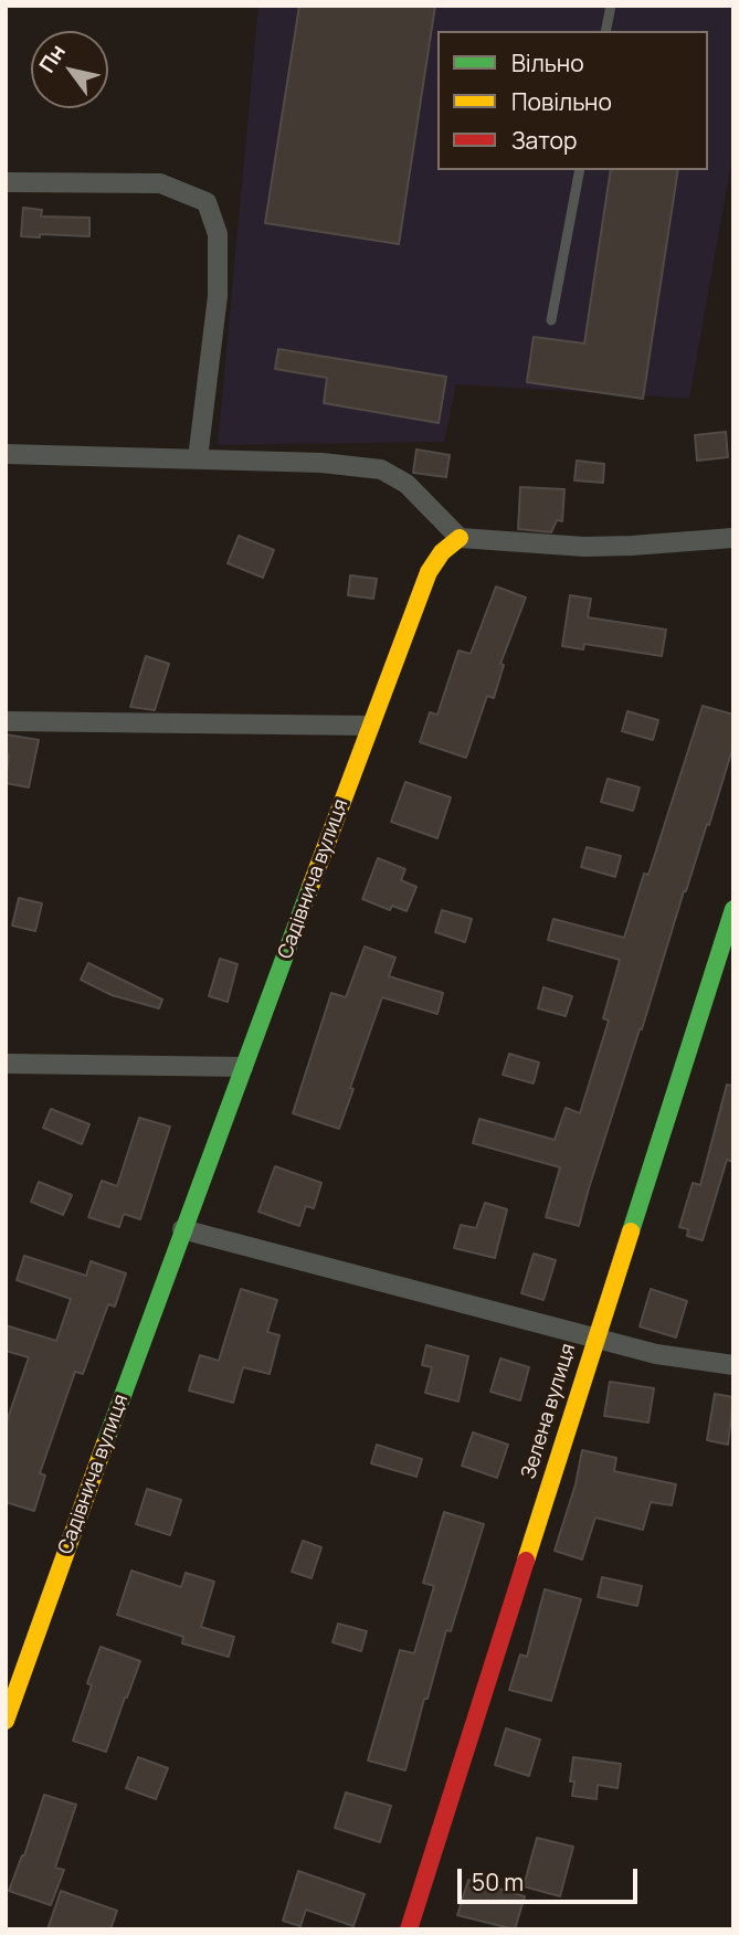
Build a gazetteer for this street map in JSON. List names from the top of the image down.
{
  "streets": {
    "street": ["Садівнича вулиця", "Зелена вулиця"]
  },
  "legend": ["Вільно", "Повільно", "Затор"],
  "scale_bar": "50 m",
  "north": "top left"
}
